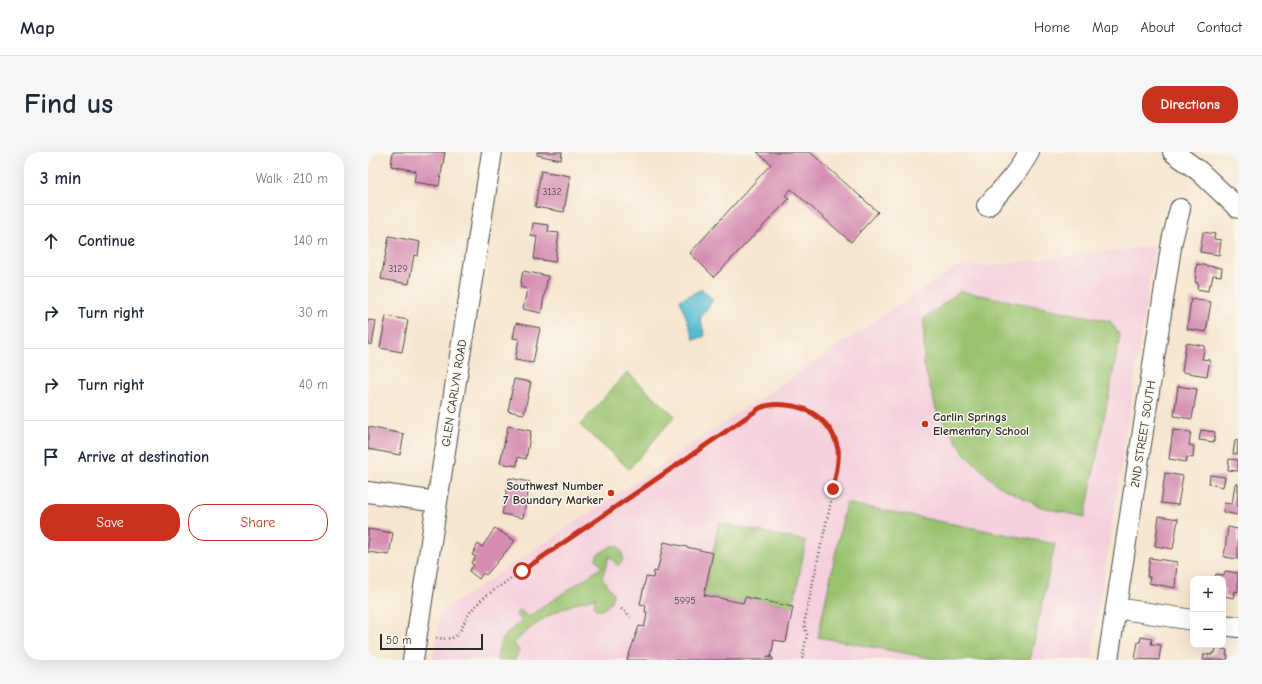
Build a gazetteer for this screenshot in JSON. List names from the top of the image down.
{
  "streets": {
    "street": ["GLEN CARLYN ROAD", "2ND STREET SOUTH"]
  },
  "places": ["Carlin Springs Elementary School", "Southwest Number 7 Boundary Marker"],
  "house_numbers": ["3132", "3129", "5995"],
  "scale_bar": "50 m",
  "page": {
    "header": "Map",
    "nav": [
      "Home",
      "Map",
      "About",
      "Contact"
    ],
    "buttons": [
      "Directions",
      ["Save", "Share"]
    ],
    "title": "Find us",
    "heading": ["3 min", "Walk · 210 m"],
    "list": [
      ["Continue", "140 m"],
      ["Turn right", "30 m"],
      ["Turn right", "40 m"],
      "Arrive at destination"
    ],
    "map_buttons": ["+", "−"],
    "scale": "50 m"
  }
}
